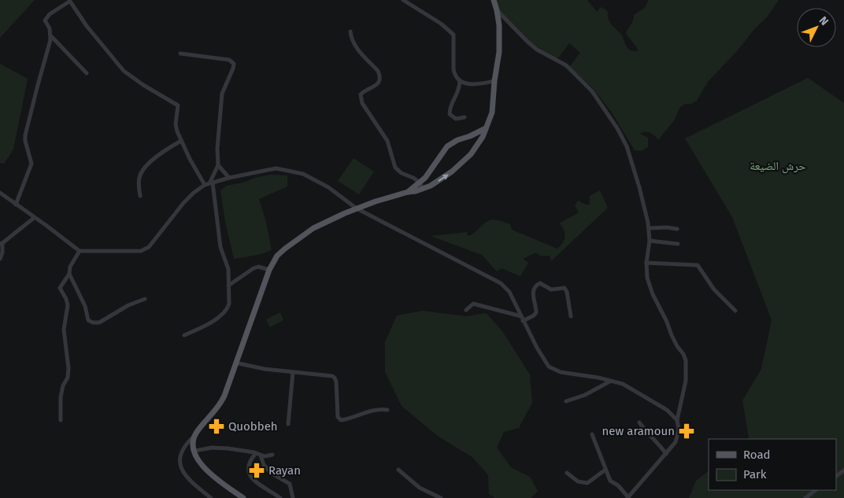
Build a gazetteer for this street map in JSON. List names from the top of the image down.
{
  "parks": ["حرش الضيعة"],
  "places": {
    "pharmacy": ["Quobbeh", "new aramoun", "Rayan"]
  },
  "legend": ["Road", "Park"],
  "north": "top right"
}
